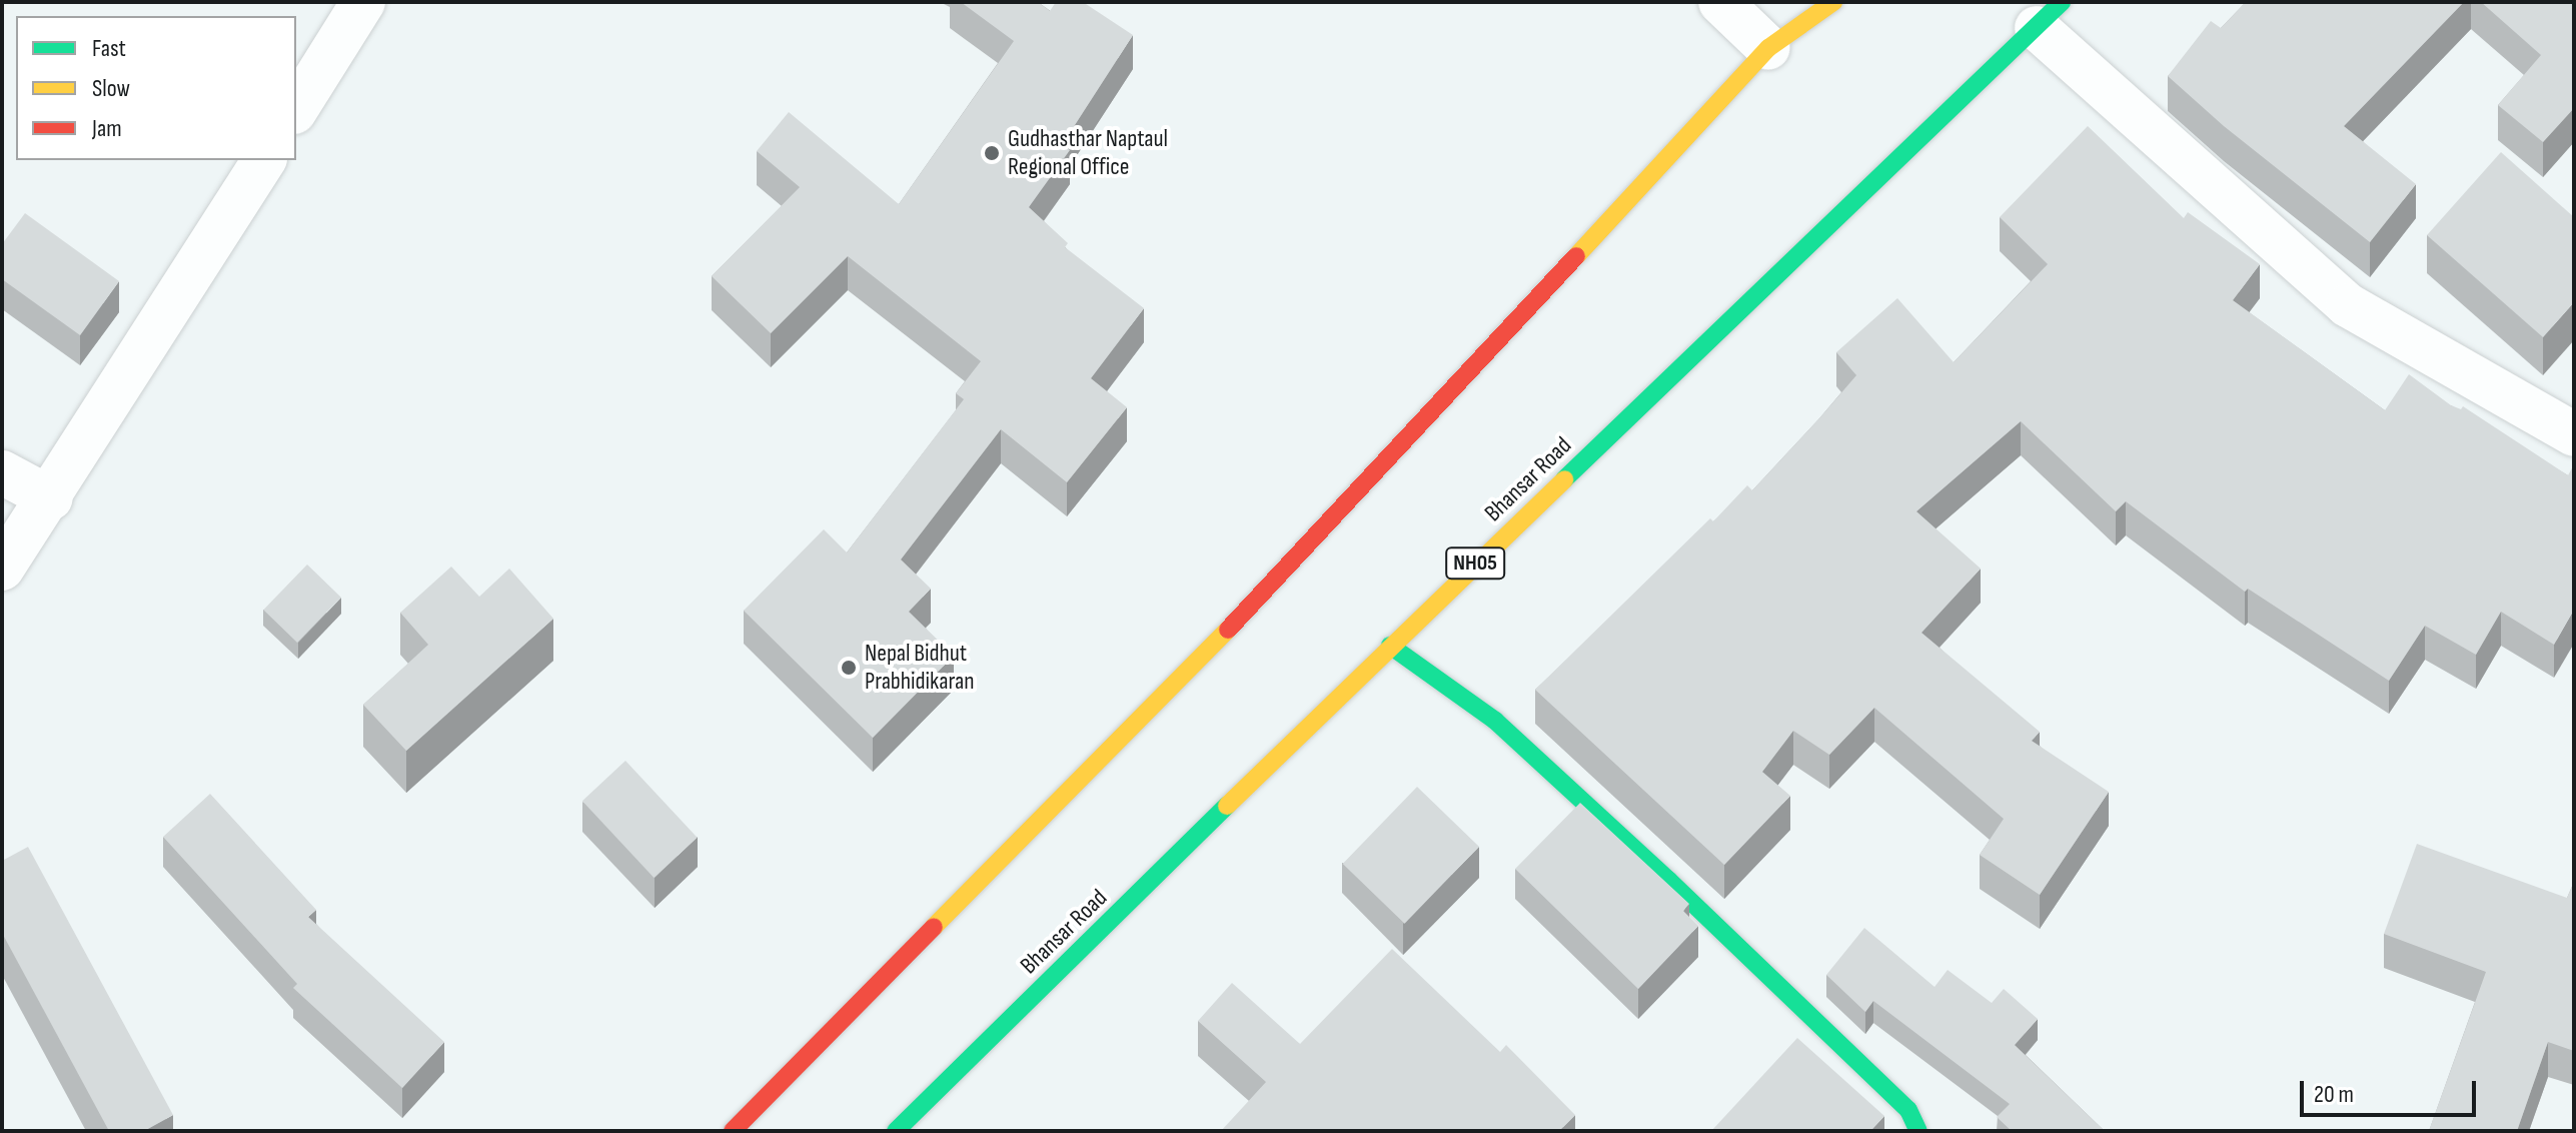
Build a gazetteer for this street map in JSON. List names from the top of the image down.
{
  "streets": {
    "main road": ["Bhansar Road", "NH05"]
  },
  "places": ["Gudhasthar Naptaul Regional Office", "Nepal Bidhut Prabhidikaran"],
  "legend": ["Fast", "Slow", "Jam"],
  "scale_bar": "20 m"
}
